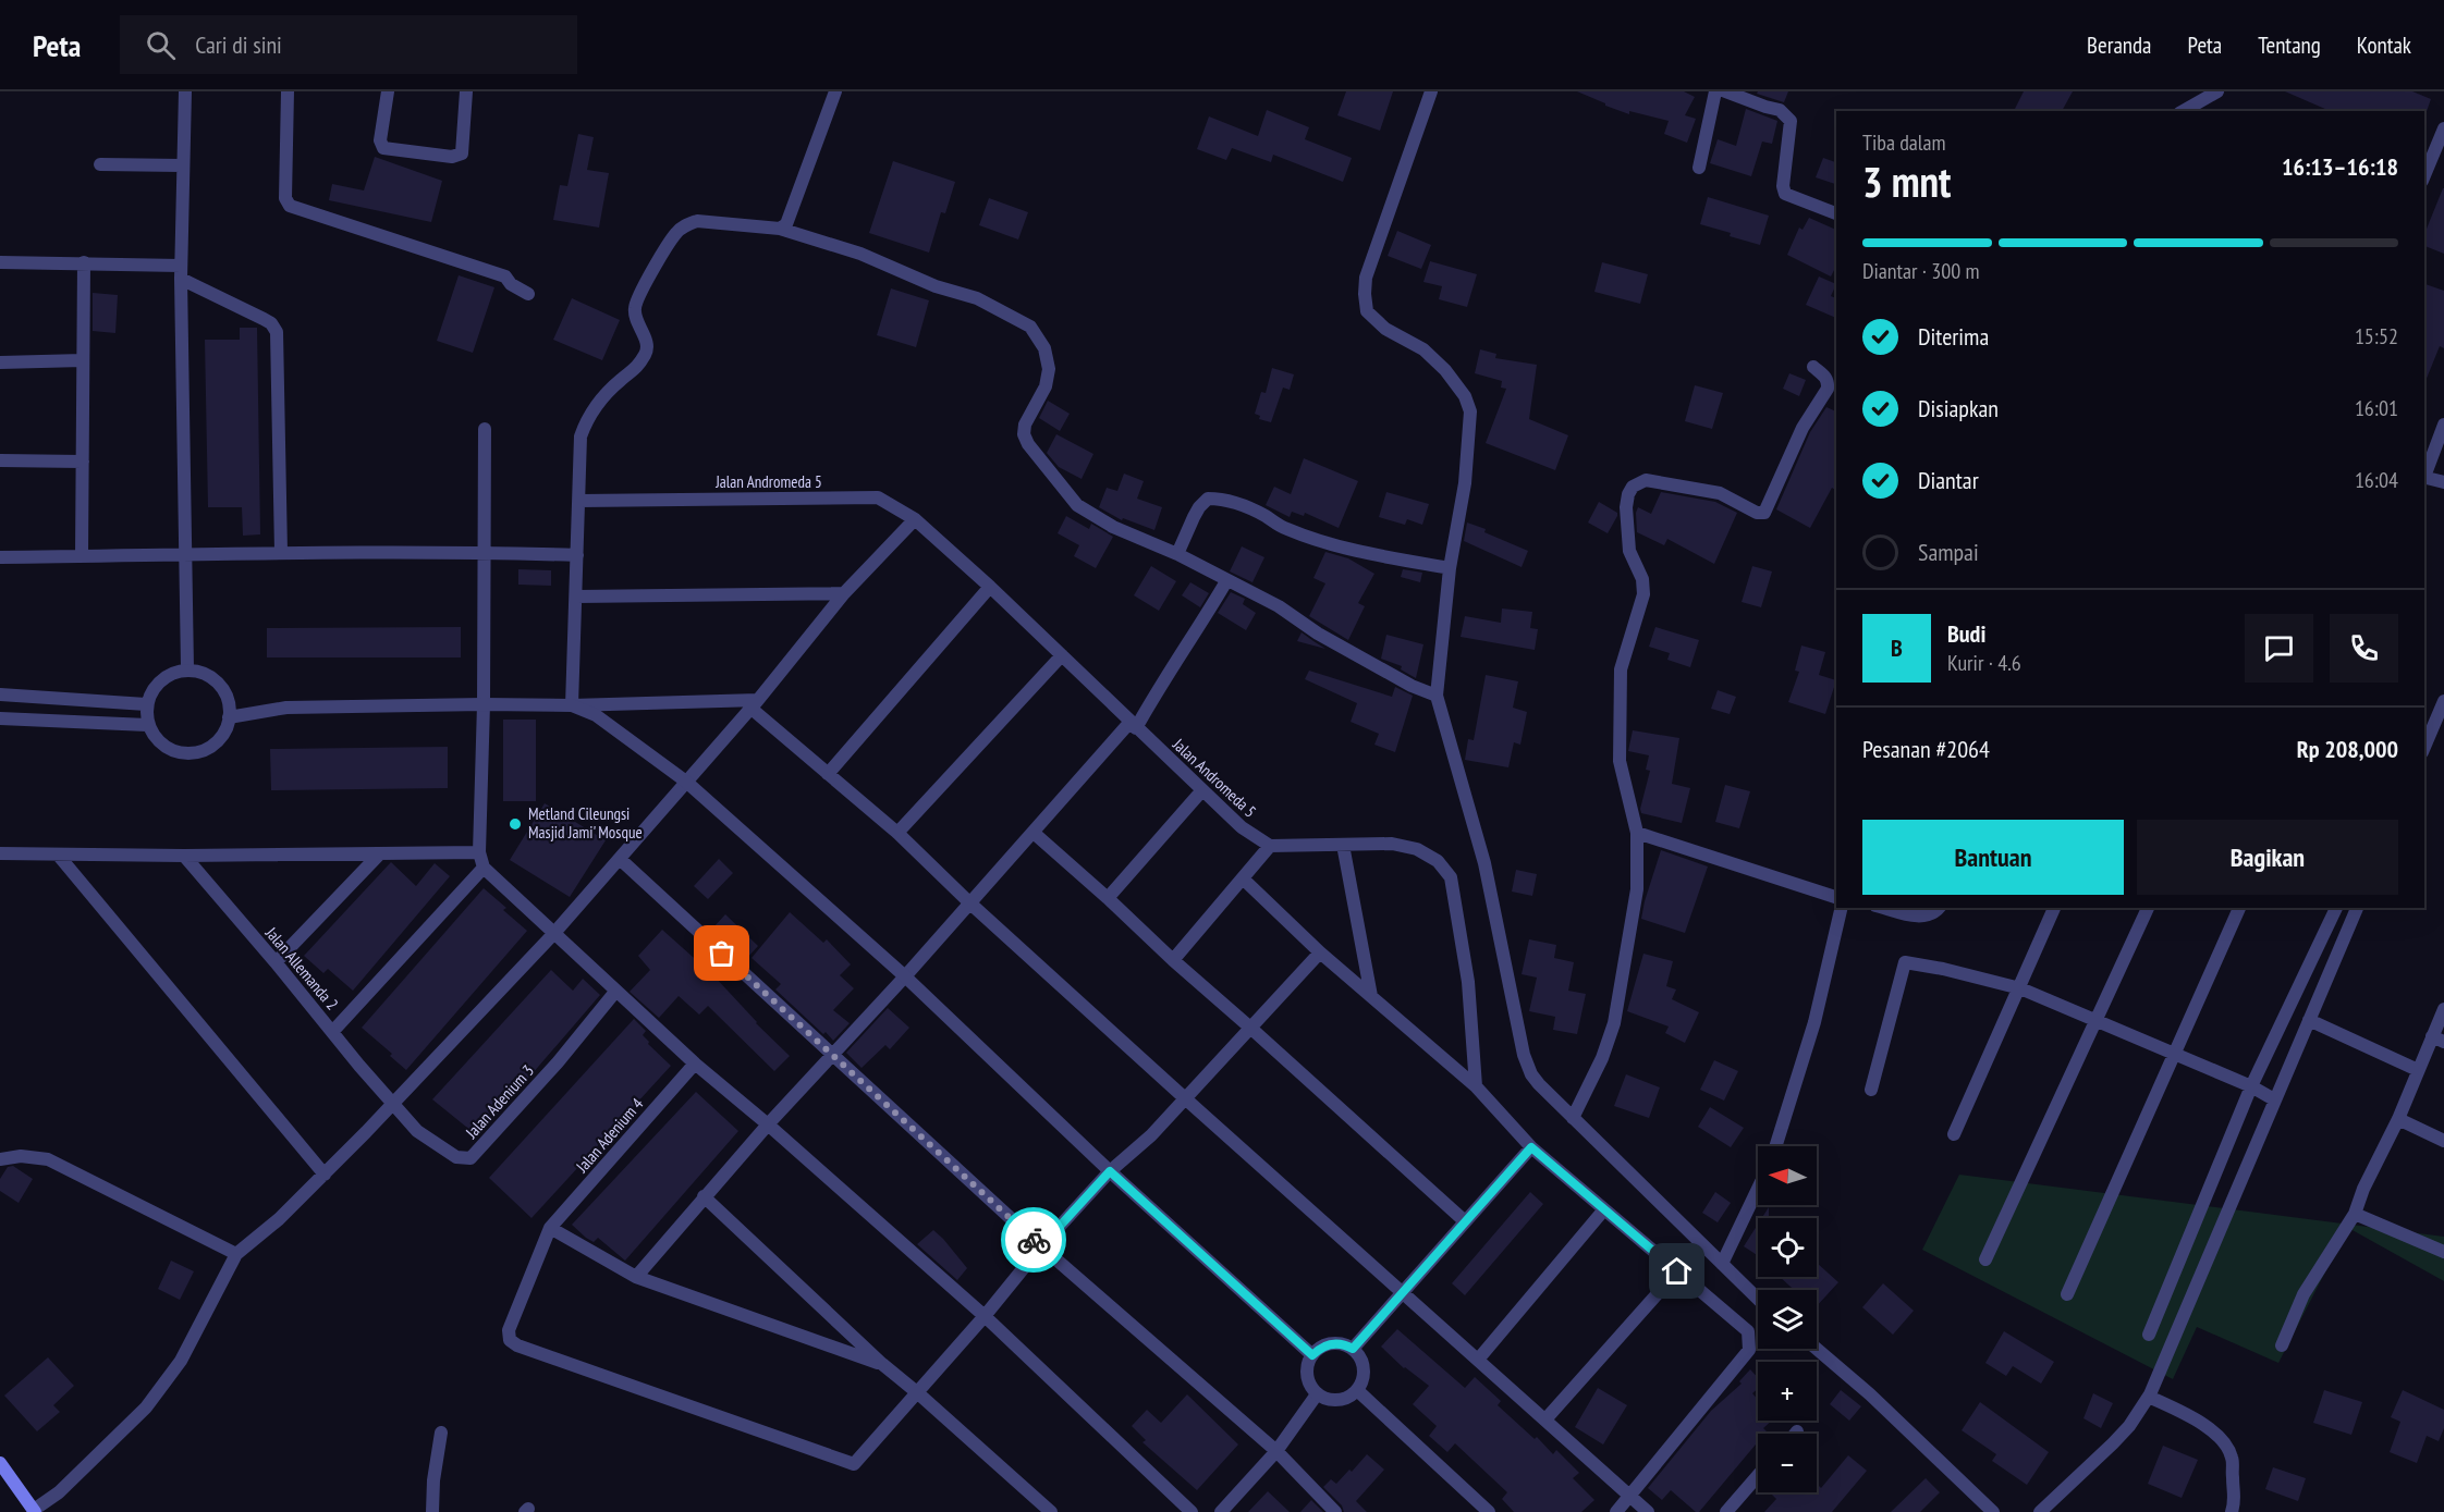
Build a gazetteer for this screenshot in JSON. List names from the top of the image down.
{
  "streets": {
    "street": [
      "Jalan Andromeda 5",
      "Jalan Allemanda 2",
      "Jalan Adenium 3",
      "Jalan Adenium 4"
    ]
  },
  "crossings": [
    ["Jalan Allemanda 2", "Jalan Adenium 3"]
  ],
  "places": ["Metland Cileungsi Masjid Jami' Mosque"],
  "north": "left",
  "page": {
    "header": "Peta",
    "search": "Cari di sini",
    "nav": [
      "Beranda",
      "Peta",
      "Tentang",
      "Kontak"
    ],
    "heading": ["3 mnt", "Tiba dalam", "16:13–16:18"],
    "panel": [
      "Budi",
      "Kurir · 4.6",
      "Pesanan #2064",
      "Rp 208,000"
    ],
    "bar": "Diantar · 300 m",
    "list": [
      ["Diterima", "15:52"],
      ["Disiapkan", "16:01"],
      ["Diantar", "16:04"],
      "Sampai"
    ],
    "round": "B",
    "buttons": ["Bantuan", "Bagikan"],
    "map_buttons": ["+", "−"]
  }
}
